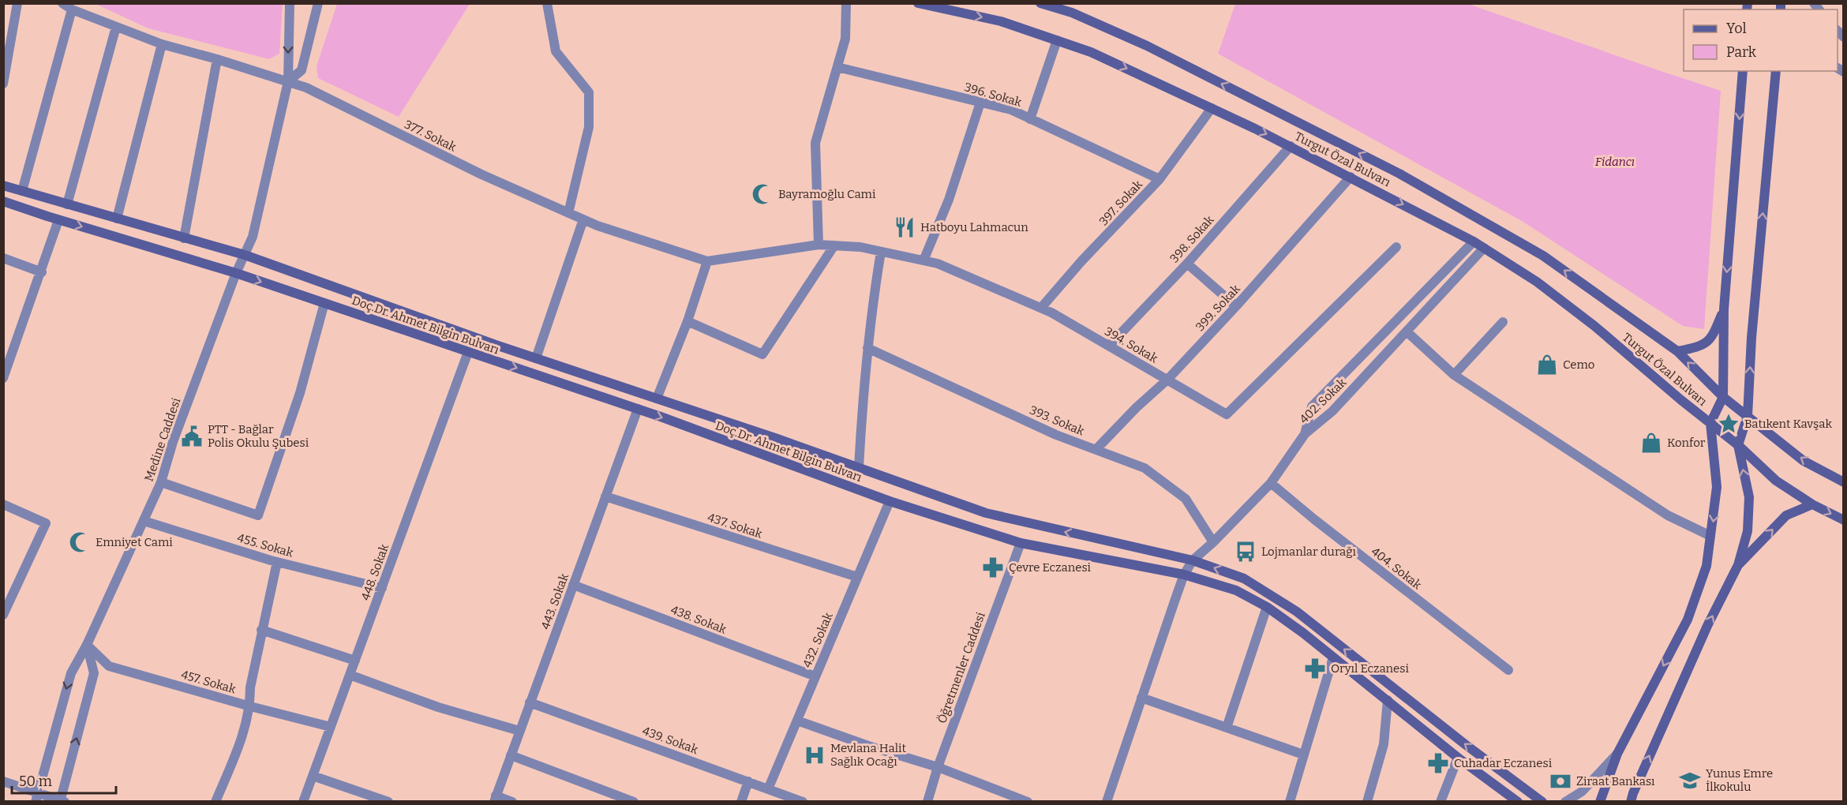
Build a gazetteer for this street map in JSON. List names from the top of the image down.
{
  "streets": {
    "main road": ["Turgut Özal Bulvarı", "Doç.Dr. Ahmet Bilgin Bulvarı"],
    "street": [
      "396. Sokak",
      "377. Sokak",
      "397. Sokak",
      "398. Sokak",
      "399. Sokak",
      "394. Sokak",
      "402. Sokak",
      "393. Sokak",
      "Medine Caddesi",
      "437. Sokak",
      "455. Sokak",
      "404. Sokak",
      "448. Sokak",
      "443. Sokak",
      "438. Sokak",
      "432. Sokak",
      "Öğretmenler Caddesi",
      "457. Sokak",
      "439. Sokak"
    ]
  },
  "crossings": [
    ["396. Sokak", "397. Sokak"],
    ["377. Sokak", "394. Sokak"],
    ["377. Sokak", "Medine Caddesi"],
    ["Turgut Özal Bulvarı", "397. Sokak"],
    ["Turgut Özal Bulvarı", "398. Sokak"],
    ["Turgut Özal Bulvarı", "399. Sokak"],
    ["Turgut Özal Bulvarı", "402. Sokak"],
    ["397. Sokak", "394. Sokak"],
    ["398. Sokak", "394. Sokak"],
    ["399. Sokak", "394. Sokak"],
    ["399. Sokak", "393. Sokak"],
    ["Doç.Dr. Ahmet Bilgin Bulvarı", "402. Sokak"],
    ["Doç.Dr. Ahmet Bilgin Bulvarı", "Medine Caddesi"],
    ["Doç.Dr. Ahmet Bilgin Bulvarı", "448. Sokak"],
    ["Doç.Dr. Ahmet Bilgin Bulvarı", "443. Sokak"],
    ["Doç.Dr. Ahmet Bilgin Bulvarı", "432. Sokak"],
    ["Doç.Dr. Ahmet Bilgin Bulvarı", "Öğretmenler Caddesi"],
    ["402. Sokak", "393. Sokak"],
    ["402. Sokak", "404. Sokak"],
    ["Medine Caddesi", "455. Sokak"],
    ["Medine Caddesi", "457. Sokak"],
    ["437. Sokak", "443. Sokak"],
    ["437. Sokak", "432. Sokak"],
    ["455. Sokak", "448. Sokak"],
    ["448. Sokak", "457. Sokak"],
    ["443. Sokak", "438. Sokak"],
    ["443. Sokak", "439. Sokak"],
    ["438. Sokak", "432. Sokak"],
    ["432. Sokak", "439. Sokak"]
  ],
  "parks": ["Fidancı"],
  "places": {
    "mosque": ["Bayramoğlu Cami", "Emniyet Cami"],
    "restaurant": ["Hatboyu Lahmacun"],
    "shop": ["Cemo", "Konfor"],
    "place": ["Batıkent Kavşak"],
    "public building": ["PTT - Bağlar Polis Okulu Şubesi"],
    "bus stop": ["Lojmanlar durağı"],
    "pharmacy": ["Çevre Eczanesi", "Oryıl Eczanesi", "Cuhadar Eczanesi"],
    "hospital": ["Mevlana Halit Sağlık Ocağı"],
    "school or university": ["Yunus Emre İlkokulu"],
    "bank": ["Ziraat Bankası"]
  },
  "legend": ["Yol", "Park"],
  "scale_bar": "50 m"
}
